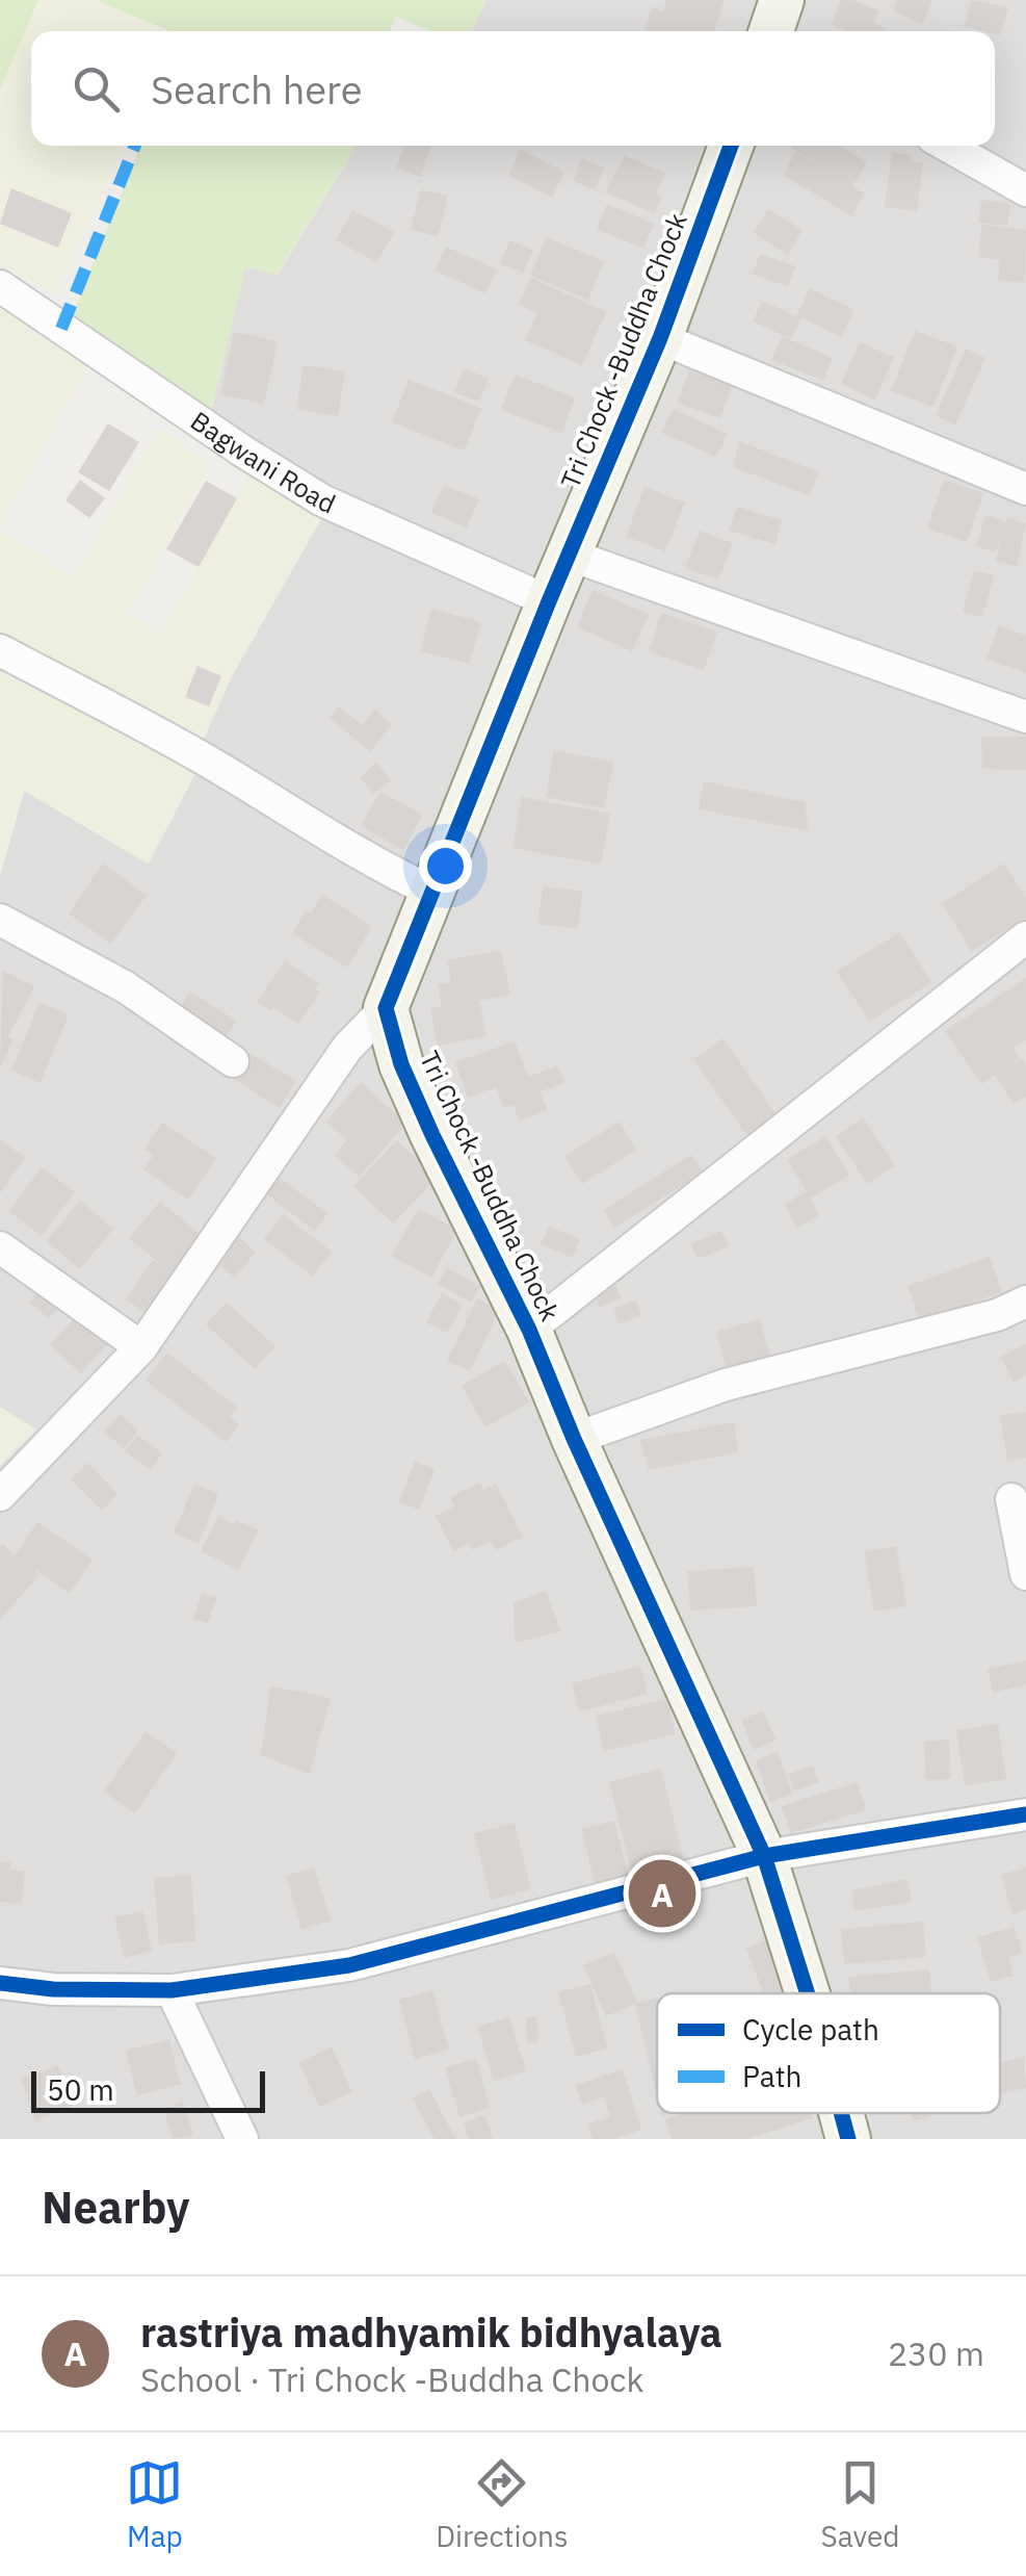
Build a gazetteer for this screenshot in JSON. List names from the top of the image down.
{
  "streets": {
    "street": ["Tri Chock -Buddha Chock", "Bagwani Road"]
  },
  "crossings": [
    ["Tri Chock -Buddha Chock", "Bagwani Road"]
  ],
  "legend": ["Cycle path", "Path"],
  "scale_bar": "50 m",
  "page": {
    "search": "Search here",
    "pins": "A",
    "scale": "50 m",
    "heading": "Nearby",
    "list": [
      {
        "mark": "A",
        "name": "rastriya madhyamik bidhyalaya",
        "note": "School · Tri Chock -Buddha Chock",
        "value": "230 m"
      }
    ],
    "nav": ["Map", "Directions", "Saved"]
  }
}
